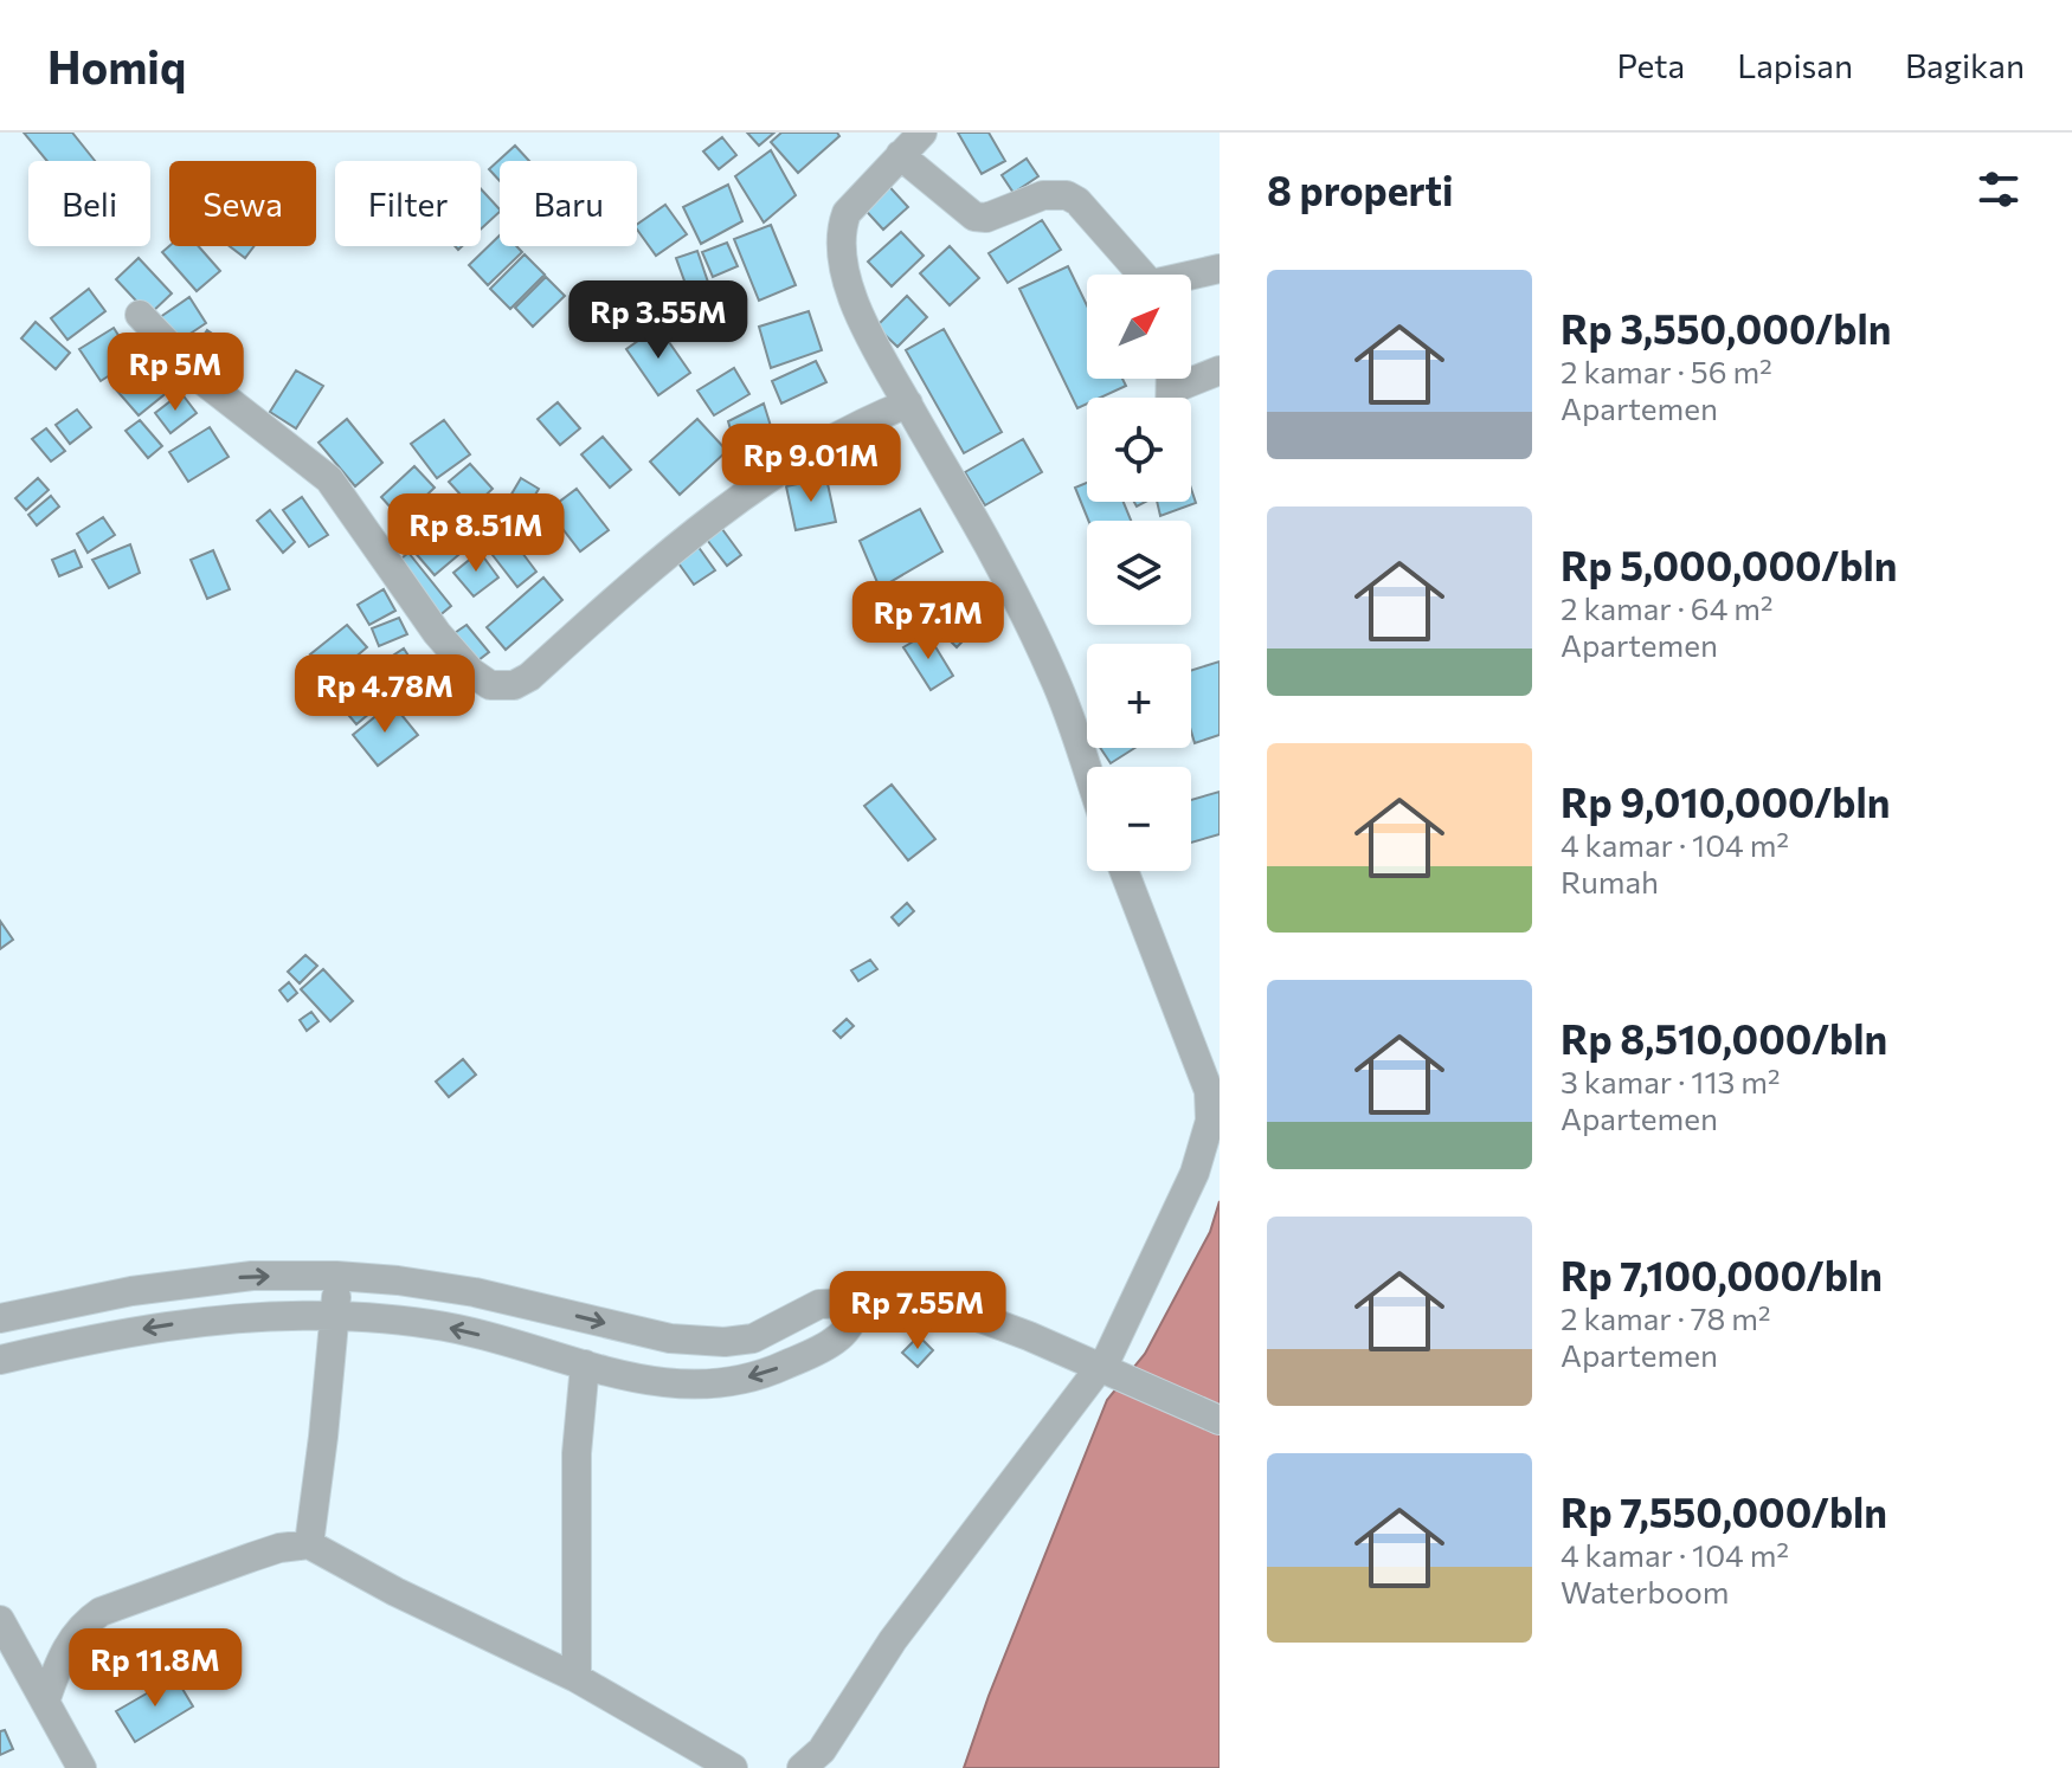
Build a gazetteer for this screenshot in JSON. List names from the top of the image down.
{
  "north": "top right",
  "page": {
    "header": "Homiq",
    "nav": ["Peta", "Lapisan", "Bagikan"],
    "heading": "8 properti",
    "chip": [
      "Beli",
      "Sewa",
      "Filter",
      "Baru"
    ],
    "list": [
      {
        "name": "Rp 3,550,000/bln",
        "note": "2 kamar · 56 m² · Apartemen"
      },
      {
        "name": "Rp 5,000,000/bln",
        "note": "2 kamar · 64 m² · Apartemen"
      },
      {
        "name": "Rp 9,010,000/bln",
        "note": "4 kamar · 104 m² · Rumah"
      },
      {
        "name": "Rp 8,510,000/bln",
        "note": "3 kamar · 113 m² · Apartemen"
      },
      {
        "name": "Rp 7,100,000/bln",
        "note": "2 kamar · 78 m² · Apartemen"
      },
      {
        "name": "Rp 7,550,000/bln",
        "note": "4 kamar · 104 m² · Waterboom"
      }
    ],
    "map_buttons": ["+", "−"],
    "price": [
      "Rp 3.55M",
      "Rp 5M",
      "Rp 9.01M",
      "Rp 8.51M",
      "Rp 7.1M",
      "Rp 4.78M",
      "Rp 7.55M",
      "Rp 11.8M"
    ]
  }
}
